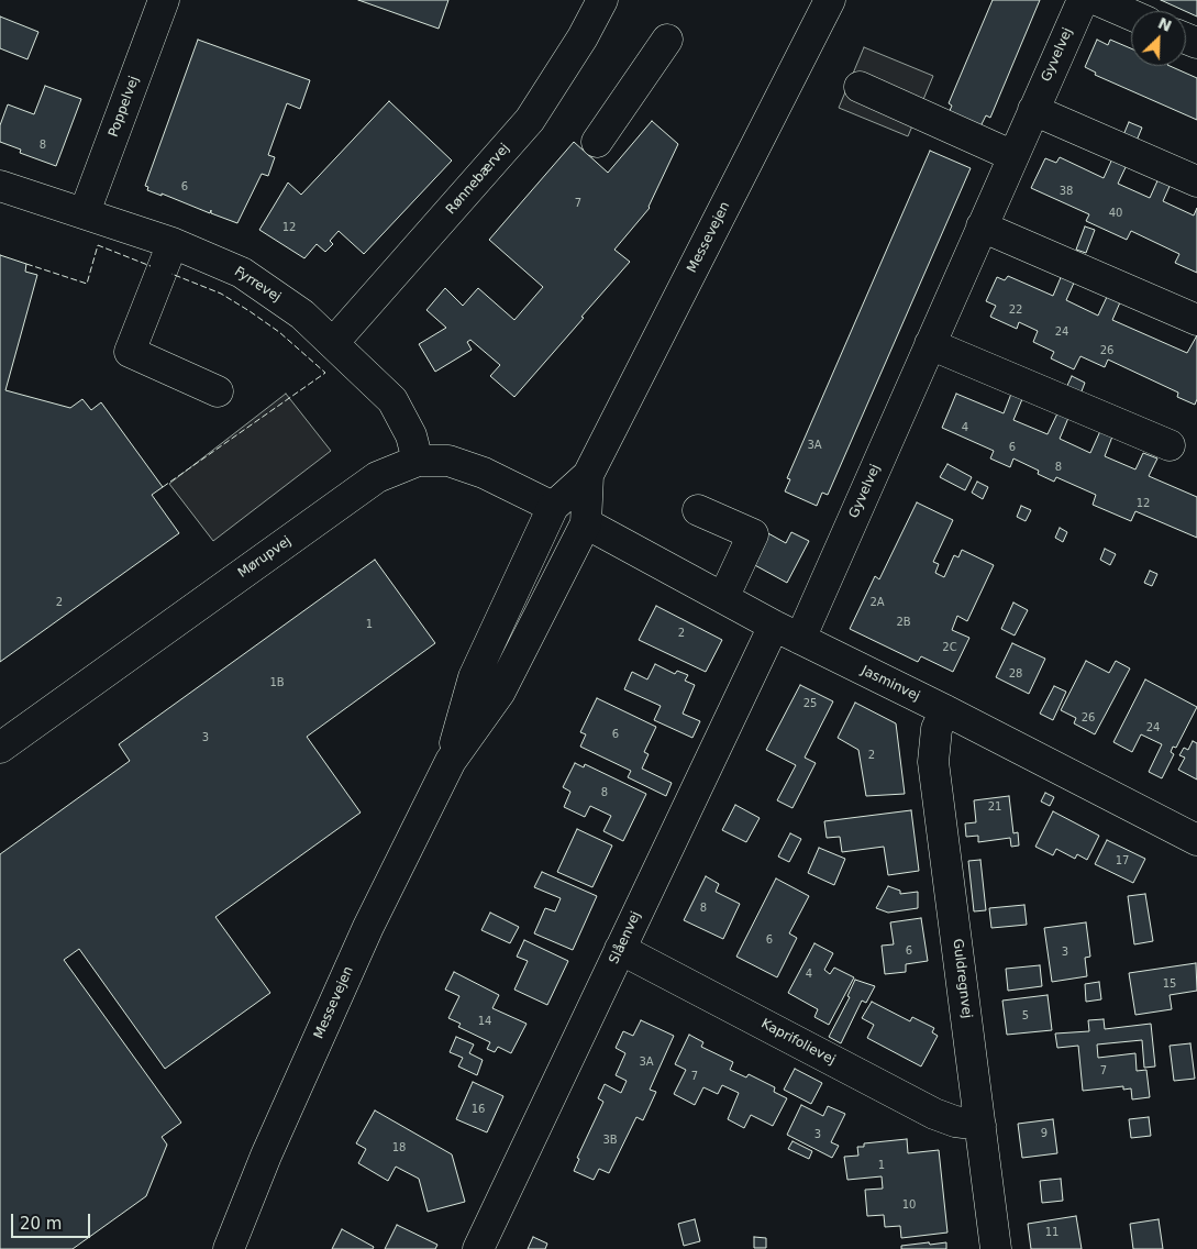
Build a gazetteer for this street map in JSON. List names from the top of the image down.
{
  "streets": {
    "street": [
      "Gyvelvej",
      "Poppelvej",
      "Rønnebærvej",
      "Messevejen",
      "Fyrrevej",
      "Mørupvej",
      "Jasminvej",
      "Slåenvej",
      "Guldregnvej",
      "Kaprifolievej"
    ]
  },
  "crossings": [
    ["Gyvelvej", "Jasminvej"],
    ["Gyvelvej", "Slåenvej"],
    ["Poppelvej", "Fyrrevej"],
    ["Rønnebærvej", "Fyrrevej"],
    ["Messevejen", "Mørupvej"],
    ["Messevejen", "Jasminvej"],
    ["Fyrrevej", "Mørupvej"],
    ["Jasminvej", "Slåenvej"],
    ["Jasminvej", "Guldregnvej"],
    ["Slåenvej", "Kaprifolievej"],
    ["Guldregnvej", "Kaprifolievej"]
  ],
  "house_numbers": [
    "8",
    "6",
    "38",
    "7",
    "40",
    "12",
    "22",
    "24",
    "26",
    "4",
    "3A",
    "6",
    "8",
    "12",
    "2",
    "2A",
    "2B",
    "1",
    "2",
    "2C",
    "28",
    "1B",
    "25",
    "26",
    "24",
    "6",
    "3",
    "2",
    "8",
    "21",
    "17",
    "8",
    "6",
    "6",
    "3",
    "4",
    "15",
    "5",
    "14",
    "3A",
    "7",
    "7",
    "16",
    "9",
    "3",
    "3B",
    "18",
    "1",
    "10",
    "11"
  ],
  "scale_bar": "20 m",
  "north": "top right"
}
